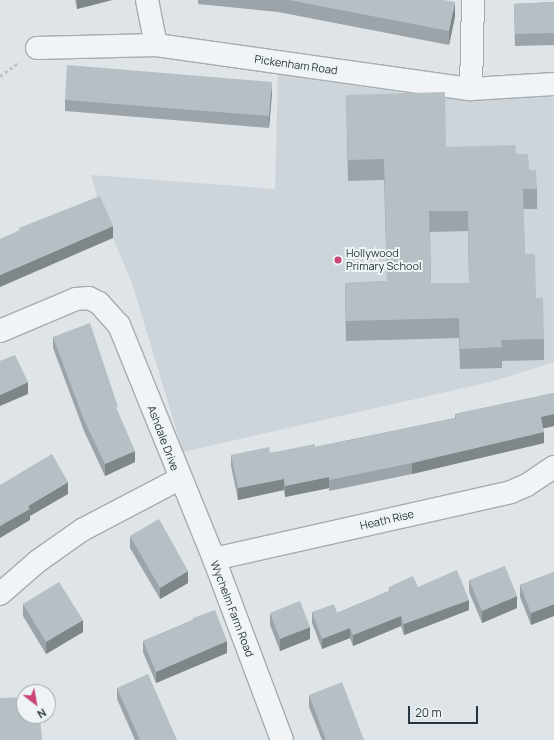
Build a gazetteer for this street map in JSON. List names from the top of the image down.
{
  "streets": {
    "street": [
      "Pickenham Road",
      "Ashdale Drive",
      "Heath Rise",
      "Wychelm Farm Road"
    ]
  },
  "crossings": [
    ["Ashdale Drive", "Wychelm Farm Road"],
    ["Heath Rise", "Wychelm Farm Road"]
  ],
  "places": ["Hollywood Primary School"],
  "scale_bar": "20 m",
  "north": "bottom right"
}
